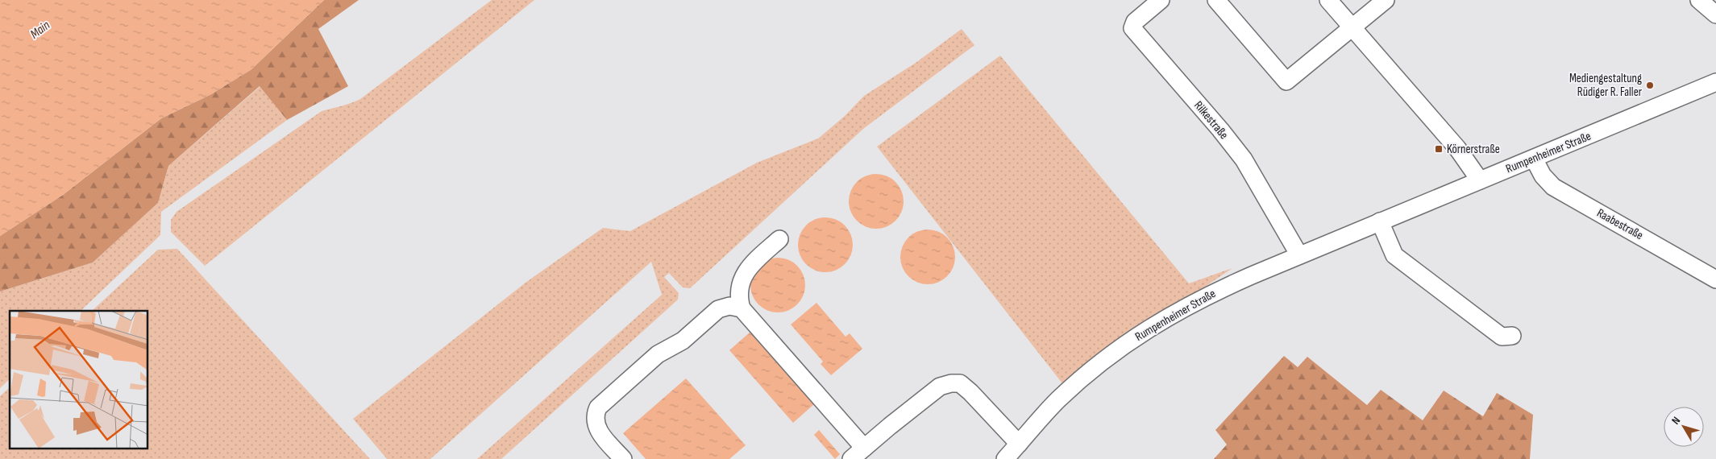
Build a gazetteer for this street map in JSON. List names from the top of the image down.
{
  "streets": {
    "street": ["Rilkestraße", "Rumpenheimer Straße", "Raabestraße"]
  },
  "crossings": [
    ["Rilkestraße", "Rumpenheimer Straße"],
    ["Rumpenheimer Straße", "Raabestraße"]
  ],
  "water": ["Main"],
  "places": {
    "other": ["Mediengestaltung Rüdiger R. Faller"],
    "transit": ["Körnerstraße"]
  },
  "north": "top left"
}
